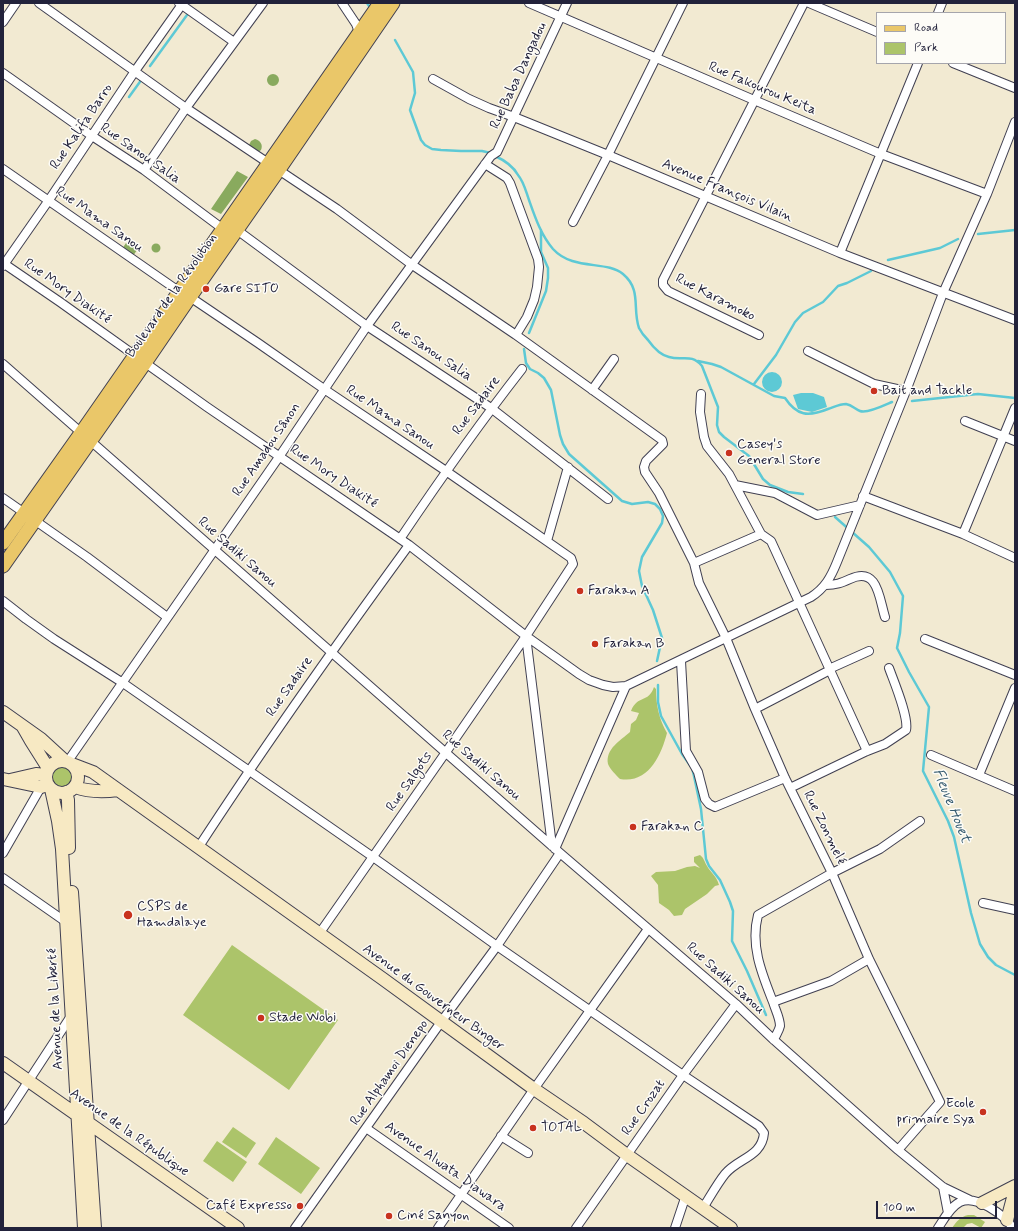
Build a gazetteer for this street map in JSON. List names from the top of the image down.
{
  "streets": {
    "main road": ["Boulevard de la Révolution"],
    "street": [
      "Rue Baba Dangadou",
      "Rue Fakourou Keita",
      "Rue Kalifa Barro",
      "Rue Sanou Salia",
      "Avenue François Vilain",
      "Rue Mama Sanou",
      "Rue Mory Diakité",
      "Rue Karamoko",
      "Rue Sadaire",
      "Rue Amadou Sânon",
      "Rue Sadiki Sanou",
      "Rue Salgots",
      "Rue Zonmelé",
      "Avenue du Gouverneur Binger",
      "Avenue de la Liberté",
      "Rue Alphamoi Dienepo",
      "Rue Crozat",
      "Avenue de la République",
      "Avenue Alwata Diawara"
    ]
  },
  "crossings": [
    ["Rue Baba Dangadou", "Rue Fakourou Keita"],
    ["Rue Baba Dangadou", "Avenue François Vilain"],
    ["Rue Baba Dangadou", "Rue Amadou Sânon"],
    ["Rue Kalifa Barro", "Rue Sanou Salia"],
    ["Rue Kalifa Barro", "Rue Mama Sanou"],
    ["Rue Kalifa Barro", "Rue Mory Diakité"],
    ["Rue Sanou Salia", "Boulevard de la Révolution"],
    ["Rue Sanou Salia", "Rue Sadaire"],
    ["Rue Sanou Salia", "Rue Amadou Sânon"],
    ["Avenue François Vilain", "Rue Karamoko"],
    ["Rue Mama Sanou", "Boulevard de la Révolution"],
    ["Rue Mama Sanou", "Rue Sadaire"],
    ["Rue Mama Sanou", "Rue Amadou Sânon"],
    ["Rue Mama Sanou", "Rue Salgots"],
    ["Rue Mory Diakité", "Boulevard de la Révolution"],
    ["Rue Mory Diakité", "Rue Sadaire"],
    ["Rue Mory Diakité", "Rue Amadou Sânon"],
    ["Rue Mory Diakité", "Rue Salgots"],
    ["Rue Mory Diakité", "Rue Alphamoi Dienepo"],
    ["Boulevard de la Révolution", "Rue Sadiki Sanou"],
    ["Rue Sadaire", "Rue Sadiki Sanou"],
    ["Rue Sadaire", "Avenue du Gouverneur Binger"],
    ["Rue Amadou Sânon", "Rue Sadiki Sanou"],
    ["Rue Amadou Sânon", "Avenue du Gouverneur Binger"],
    ["Rue Amadou Sânon", "Avenue de la Liberté"],
    ["Rue Sadiki Sanou", "Rue Salgots"],
    ["Rue Sadiki Sanou", "Rue Zonmelé"],
    ["Rue Sadiki Sanou", "Rue Alphamoi Dienepo"],
    ["Rue Sadiki Sanou", "Rue Crozat"],
    ["Rue Salgots", "Avenue du Gouverneur Binger"],
    ["Avenue du Gouverneur Binger", "Avenue de la Liberté"],
    ["Avenue du Gouverneur Binger", "Rue Alphamoi Dienepo"],
    ["Avenue du Gouverneur Binger", "Rue Crozat"],
    ["Avenue de la Liberté", "Avenue de la République"],
    ["Rue Alphamoi Dienepo", "Avenue Alwata Diawara"]
  ],
  "water": ["Fleuve Houet"],
  "places": [
    "Gare SITO",
    "Bait and Tackle",
    "Casey's General Store",
    "Farakan A",
    "Farakan B",
    "Farakan C",
    "CSPS de Hamdalaye",
    "Stade Wobi",
    "Ecole primaire Sya",
    "TOTAL",
    "Café Expresso",
    "Ciné Sanyon"
  ],
  "legend": ["Road", "Park"],
  "scale_bar": "100 m"
}
